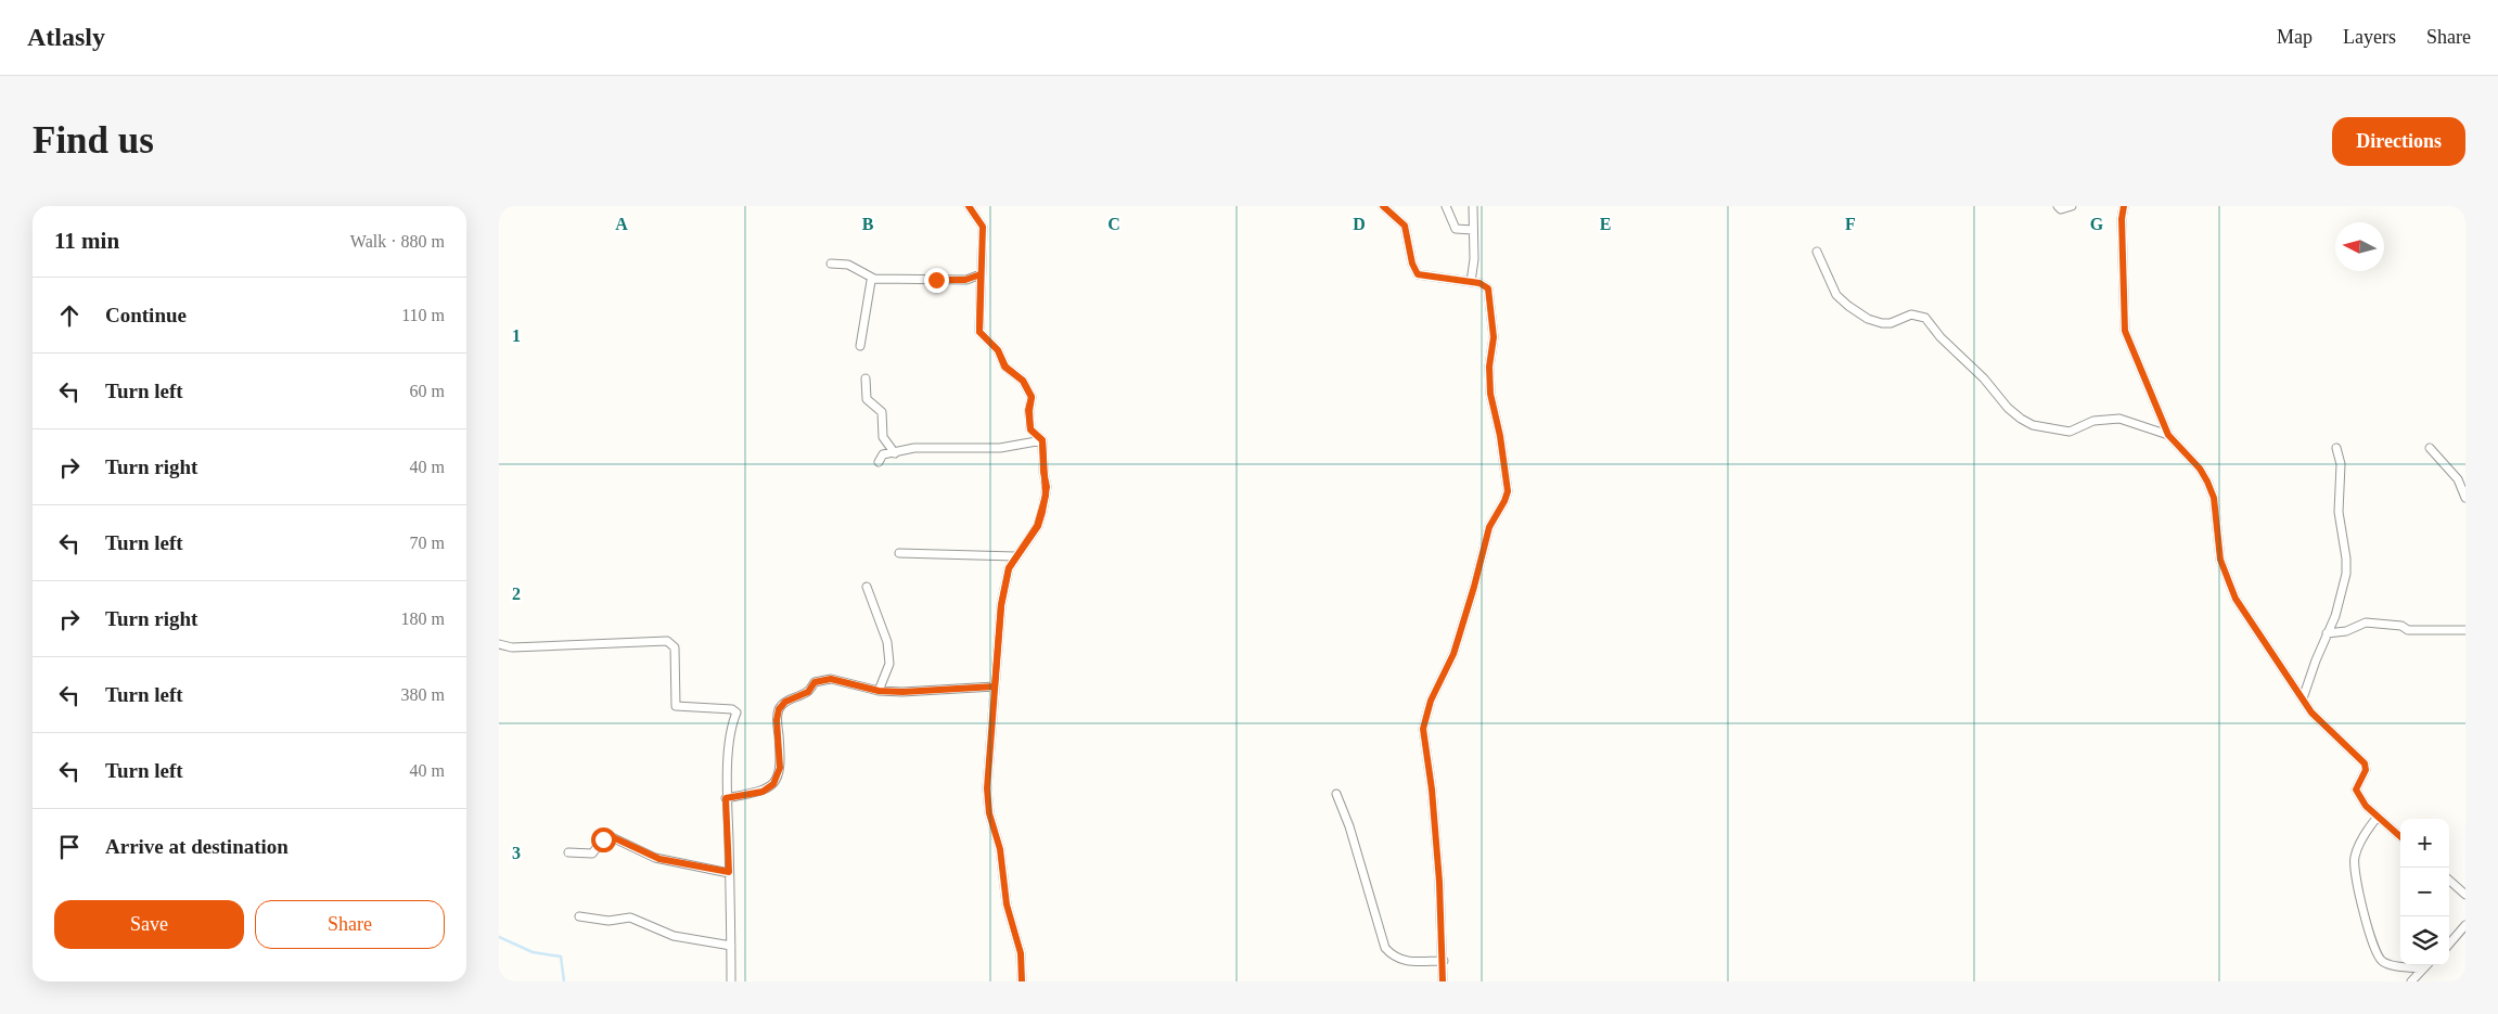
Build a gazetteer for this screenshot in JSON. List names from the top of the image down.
{
  "north": "left",
  "page": {
    "header": "Atlasly",
    "nav": ["Map", "Layers", "Share"],
    "buttons": [
      "Directions",
      ["Save", "Share"]
    ],
    "title": "Find us",
    "heading": ["11 min", "Walk · 880 m"],
    "list": [
      ["Continue", "110 m"],
      ["Turn left", "60 m"],
      ["Turn right", "40 m"],
      ["Turn left", "70 m"],
      ["Turn right", "180 m"],
      ["Turn left", "380 m"],
      ["Turn left", "40 m"],
      "Arrive at destination"
    ],
    "map_buttons": ["+", "−"]
  },
  "grid": {
    "columns": [
      "A",
      "B",
      "C",
      "D",
      "E",
      "F",
      "G"
    ],
    "rows": ["1", "2", "3"]
  }
}
